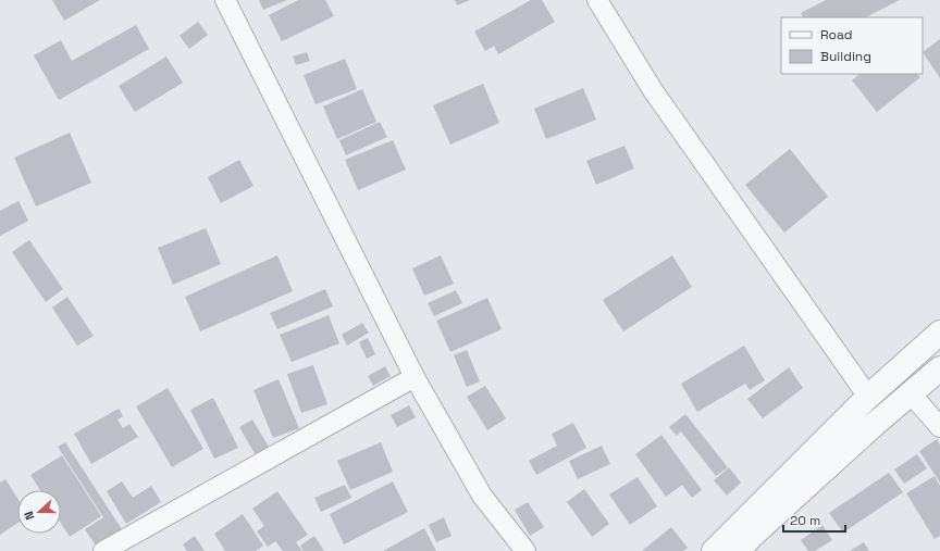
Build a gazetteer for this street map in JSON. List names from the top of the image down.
{
  "legend": ["Road", "Building"],
  "scale_bar": "20 m",
  "north": "left"
}
